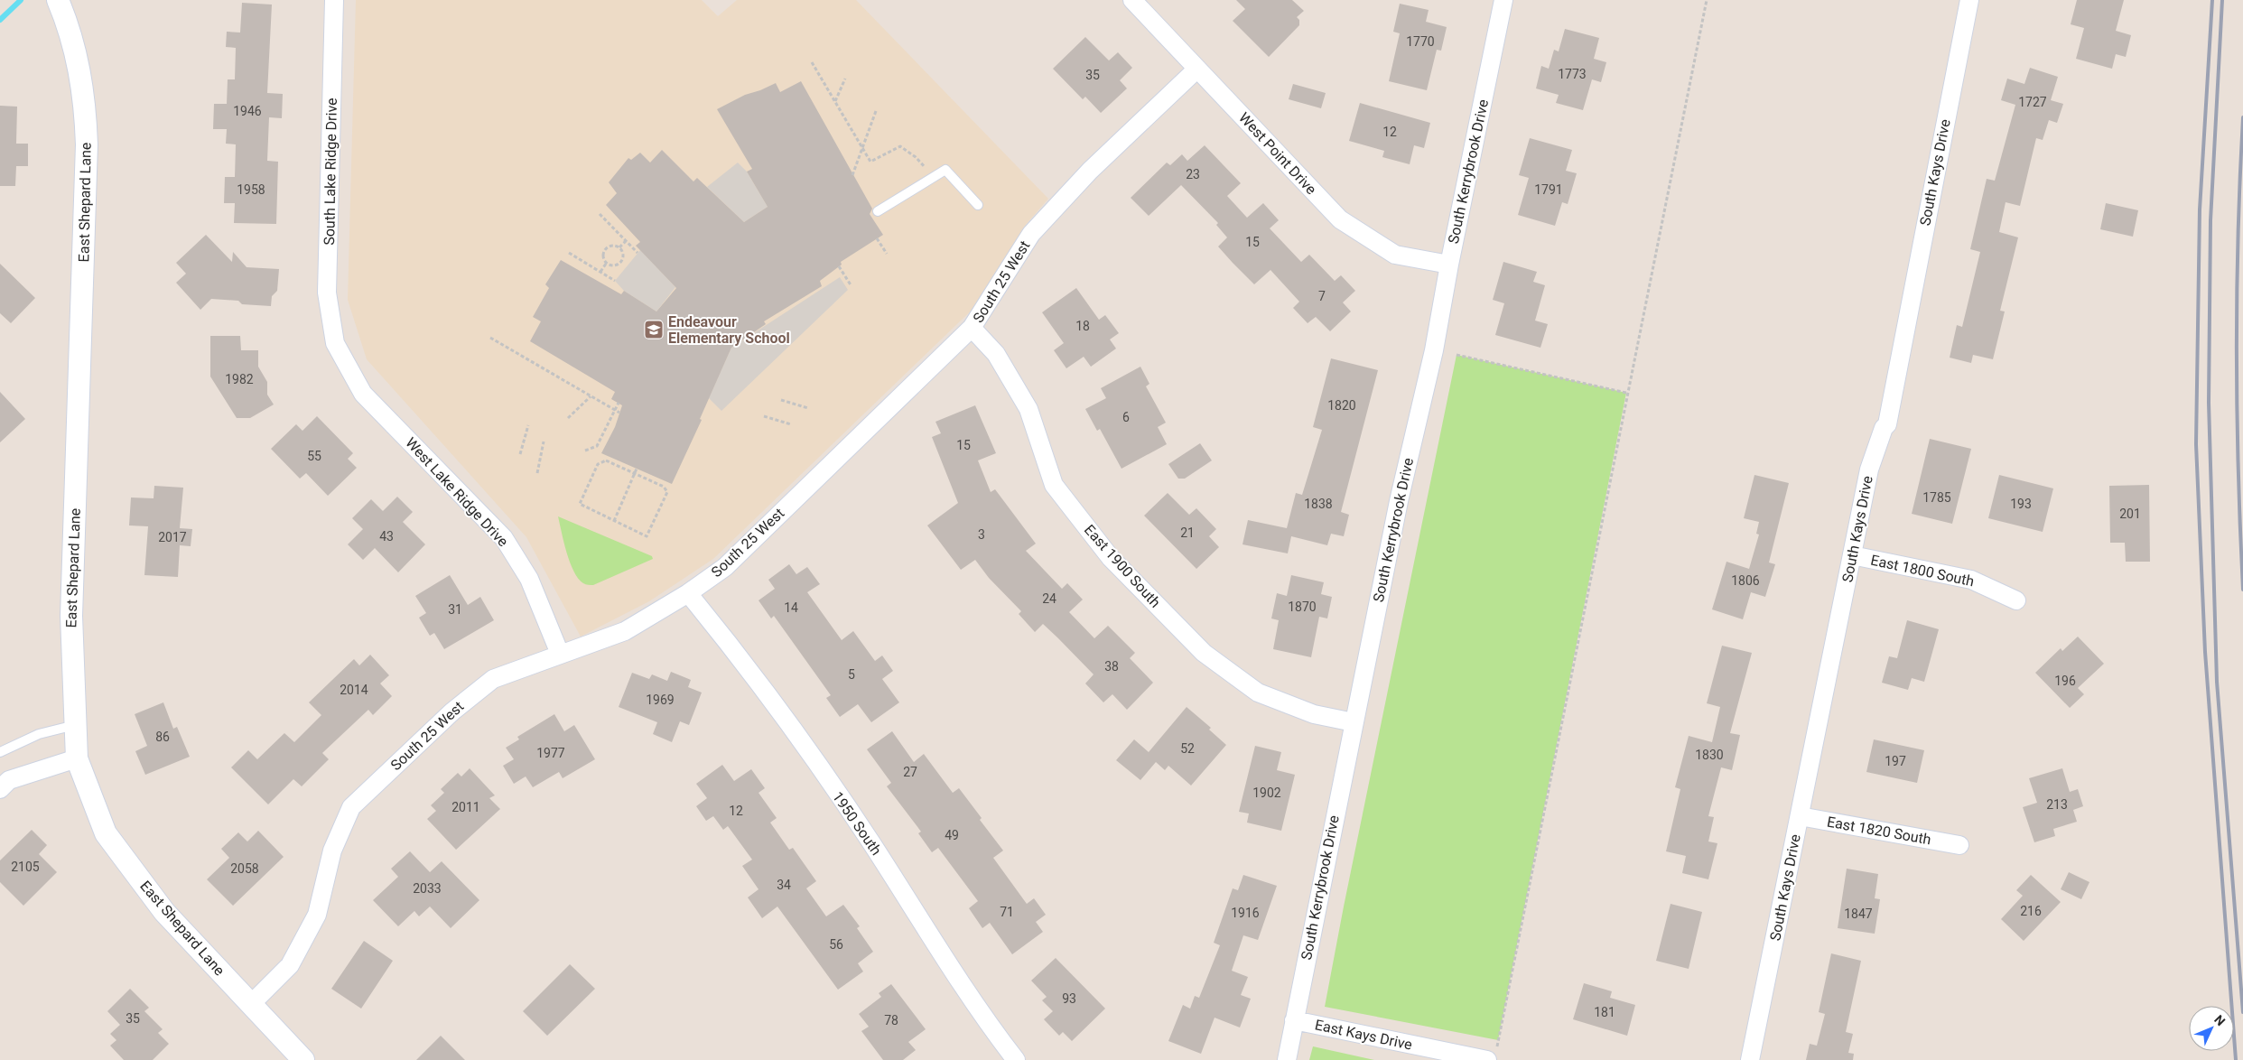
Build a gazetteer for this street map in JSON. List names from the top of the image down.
{
  "streets": {
    "street": [
      "West Point Drive",
      "South Lake Ridge Drive",
      "South Kerrybrook Drive",
      "South Kays Drive",
      "East Shepard Lane",
      "South 25 West",
      "West Lake Ridge Drive",
      "East 1900 South",
      "East 1800 South",
      "1950 South",
      "East 1820 South",
      "East Kays Drive"
    ]
  },
  "crossings": [
    ["West Point Drive", "South Kerrybrook Drive"],
    ["West Point Drive", "South 25 West"],
    ["South Lake Ridge Drive", "West Lake Ridge Drive"],
    ["South Kerrybrook Drive", "East 1900 South"],
    ["South Kerrybrook Drive", "East Kays Drive"],
    ["South Kays Drive", "East 1800 South"],
    ["South Kays Drive", "East 1820 South"],
    ["East Shepard Lane", "South 25 West"],
    ["South 25 West", "West Lake Ridge Drive"],
    ["South 25 West", "East 1900 South"],
    ["South 25 West", "1950 South"]
  ],
  "places": {
    "school or university": ["Endeavour Elementary School"]
  },
  "house_numbers": [
    "1770",
    "1773",
    "35",
    "1727",
    "1946",
    "12",
    "23",
    "1958",
    "1791",
    "15",
    "7",
    "18",
    "1982",
    "1820",
    "6",
    "15",
    "55",
    "1785",
    "1838",
    "193",
    "201",
    "21",
    "3",
    "43",
    "2017",
    "1806",
    "24",
    "1870",
    "14",
    "31",
    "38",
    "5",
    "196",
    "2014",
    "1969",
    "86",
    "52",
    "1977",
    "1830",
    "197",
    "27",
    "1902",
    "213",
    "2011",
    "12",
    "49",
    "2105",
    "2058",
    "34",
    "2033",
    "216",
    "71",
    "1916",
    "1847",
    "56",
    "93",
    "181",
    "35",
    "78"
  ],
  "north": "top right"
}
